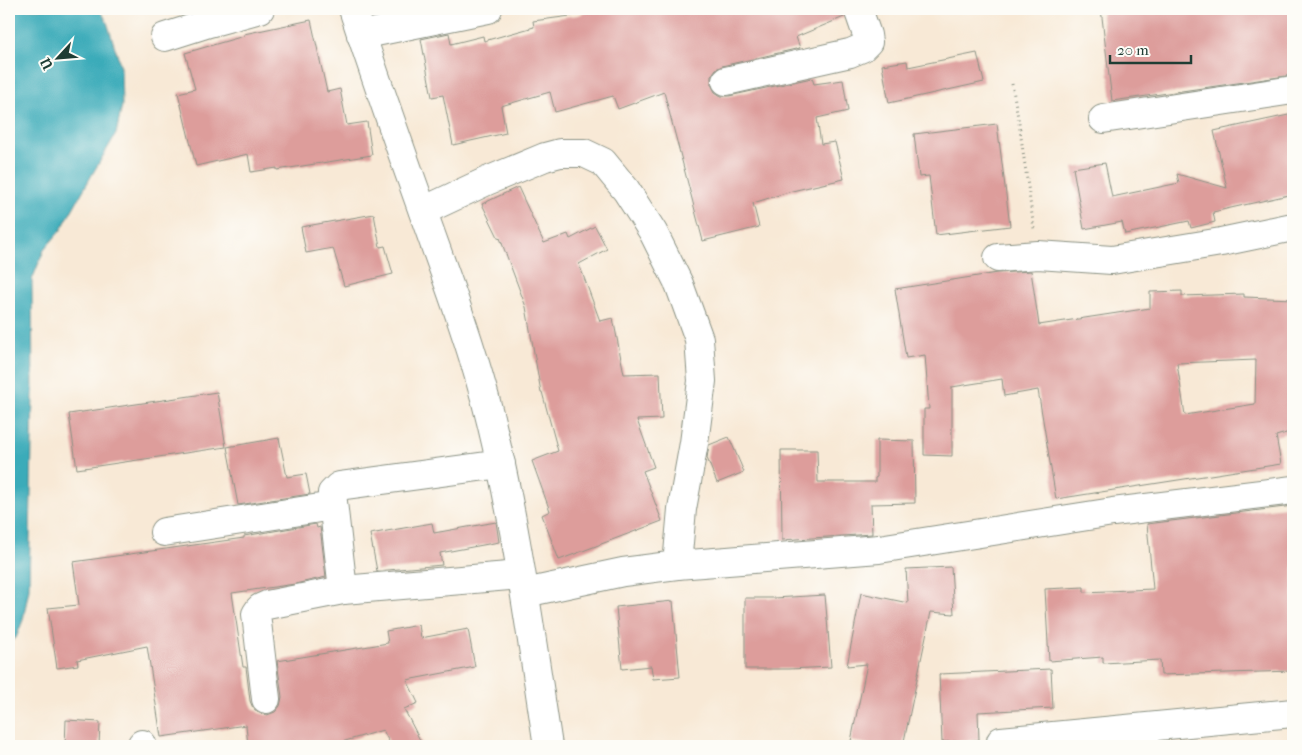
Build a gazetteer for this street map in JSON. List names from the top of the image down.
{
  "scale_bar": "20 m",
  "north": "bottom left"
}
